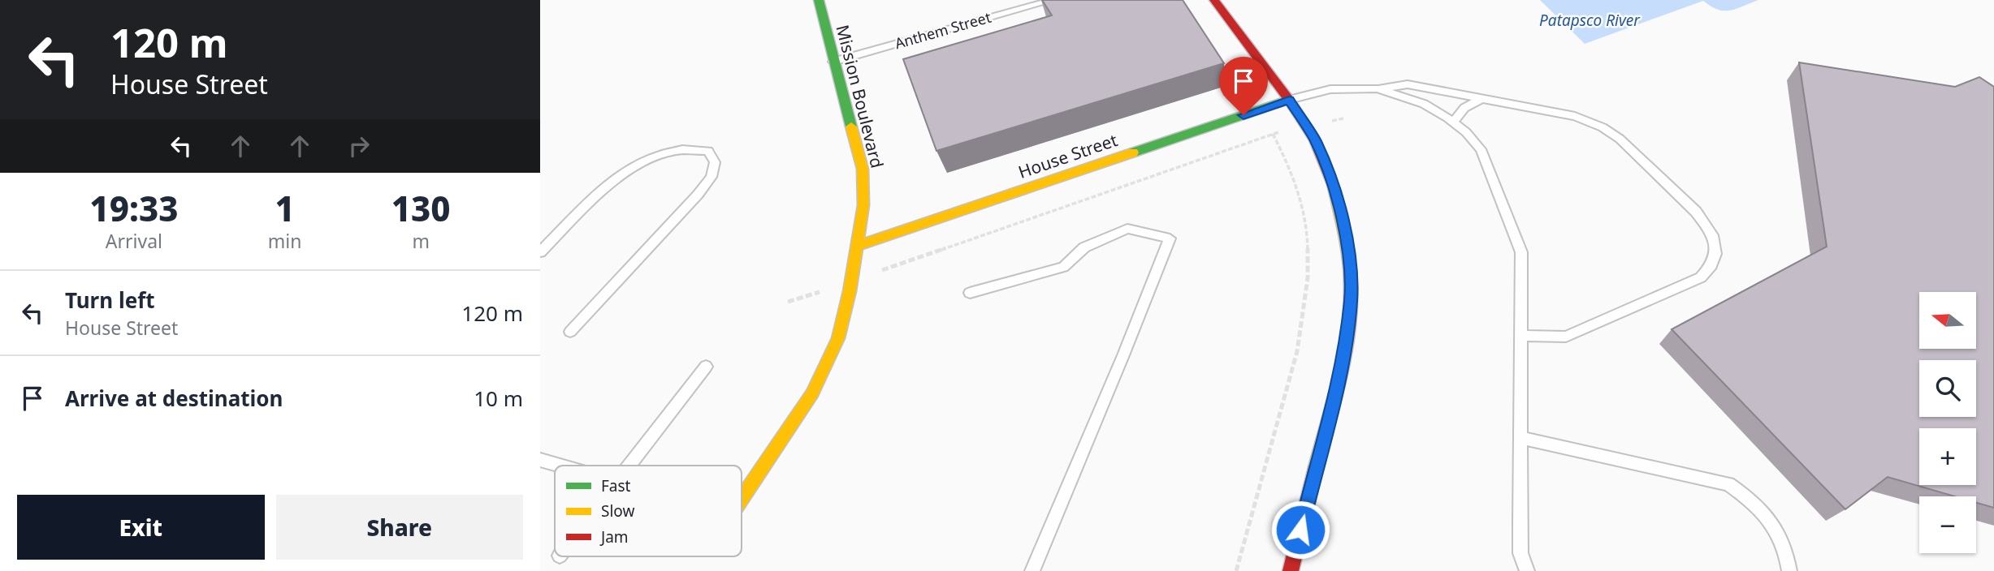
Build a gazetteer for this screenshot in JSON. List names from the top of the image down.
{
  "streets": {
    "street": ["Mission Boulevard", "House Street"],
    "lane": ["Anthem Street"]
  },
  "crossings": [
    ["Anthem Street", "Mission Boulevard"],
    ["Mission Boulevard", "House Street"]
  ],
  "water": ["Patapsco River"],
  "legend": ["Fast", "Slow", "Jam"],
  "north": "left",
  "page": {
    "turn": ["120 m", "House Street"],
    "eta": [
      "19:33",
      "Arrival",
      "1",
      "min",
      "130",
      "m"
    ],
    "list": [
      {
        "name": "Turn left",
        "note": "House Street",
        "value": "120 m"
      },
      {
        "name": "Arrive at destination",
        "value": "10 m"
      }
    ],
    "map_buttons": ["+", "−"],
    "buttons": ["Exit", "Share"]
  }
}
